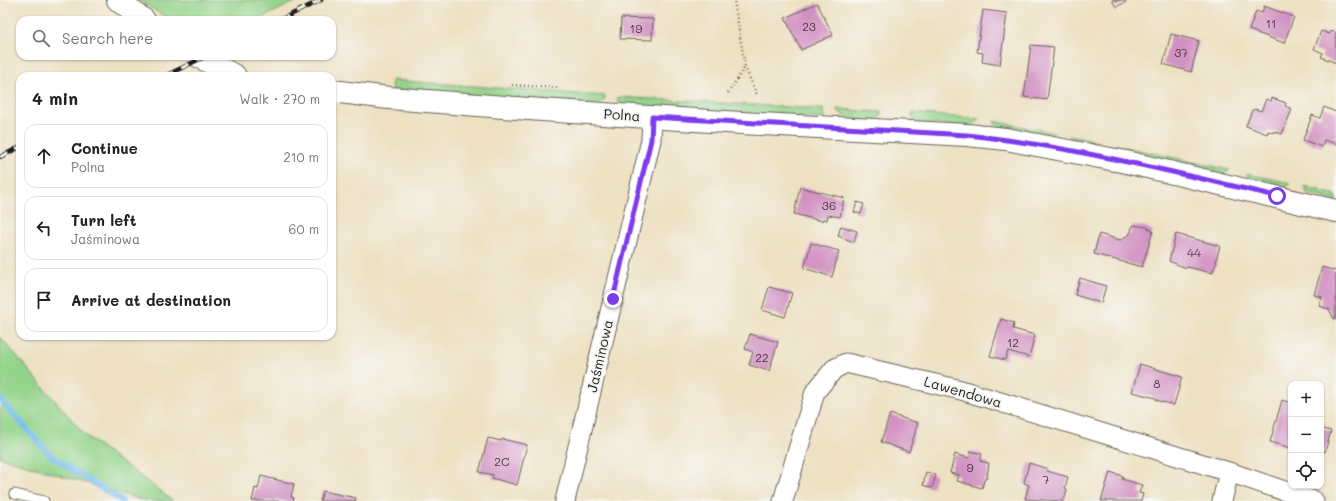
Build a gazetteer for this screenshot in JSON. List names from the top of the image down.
{
  "streets": {
    "street": ["Polna", "Jaśminowa", "Lawendowa"]
  },
  "crossings": [
    ["Polna", "Jaśminowa"]
  ],
  "house_numbers": [
    "11",
    "23",
    "19",
    "37",
    "36",
    "44",
    "12",
    "22",
    "8",
    "2C",
    "9",
    "7"
  ],
  "page": {
    "search": "Search here",
    "heading": ["4 min", "Walk · 270 m"],
    "list": [
      ["Continue", "Polna", "210 m"],
      ["Turn left", "Jaśminowa", "60 m"],
      "Arrive at destination"
    ],
    "map_buttons": ["+", "−"]
  }
}
